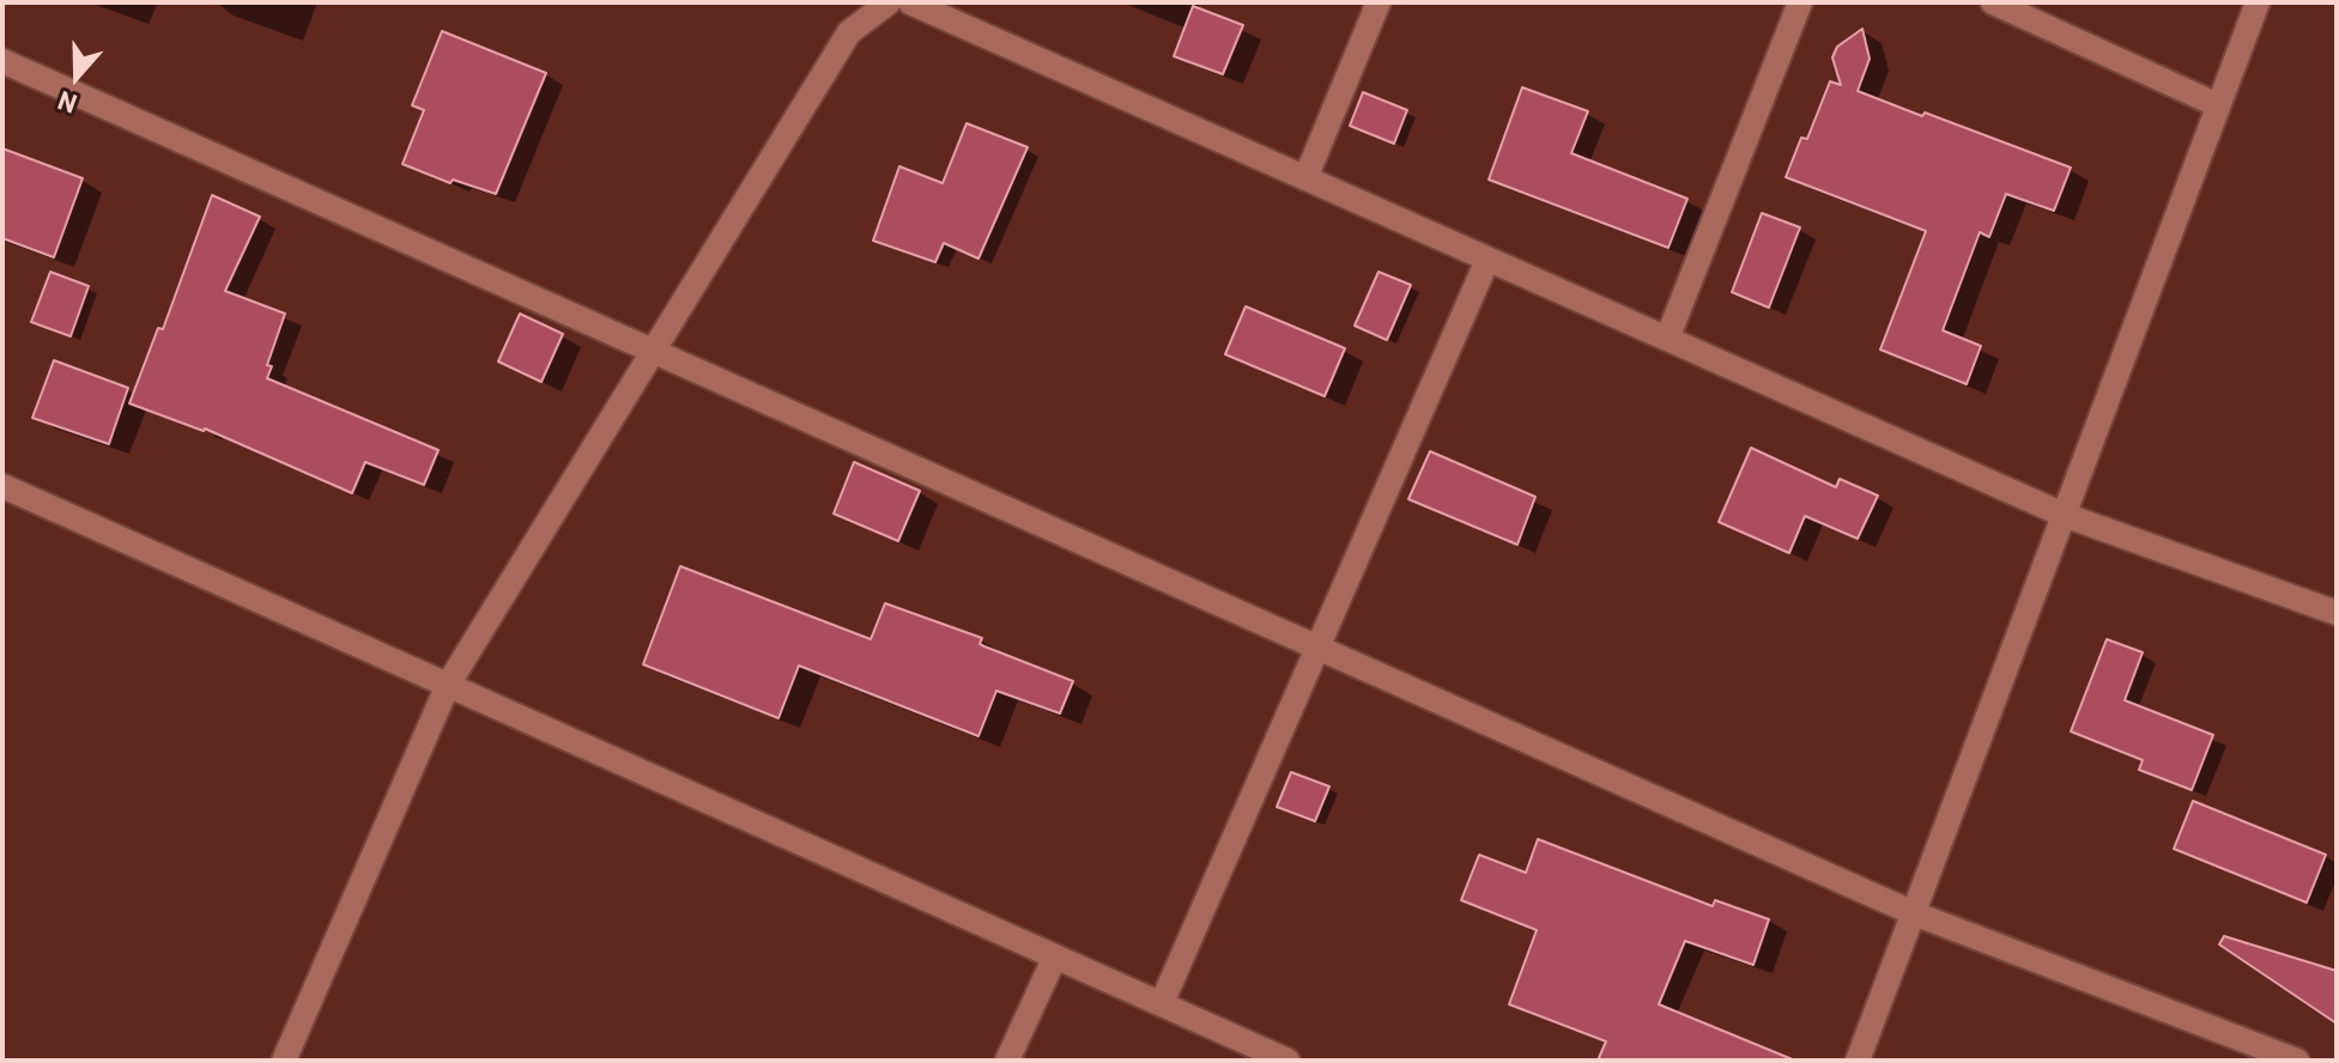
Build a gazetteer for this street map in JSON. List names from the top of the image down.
{
  "north": "bottom"
}
